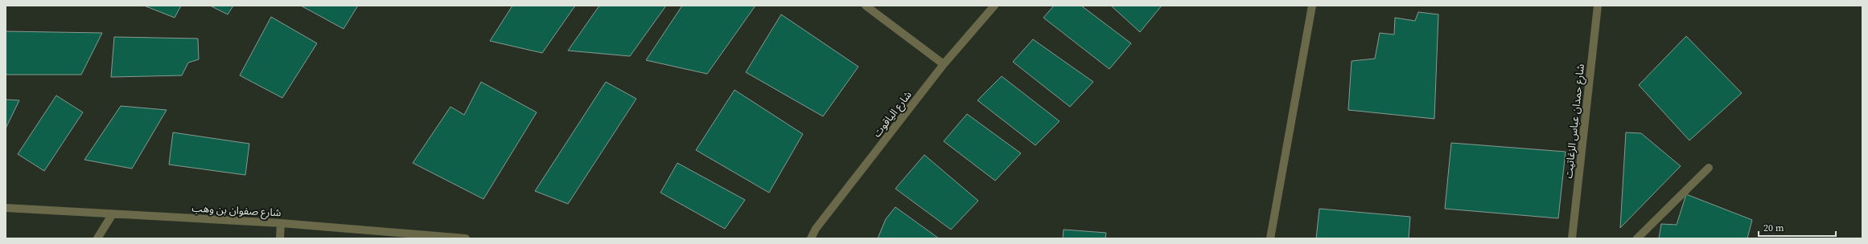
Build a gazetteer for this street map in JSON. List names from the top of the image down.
{
  "streets": {
    "street": ["شارع الياقوت", "شارع حمدان عباس الزغاتيت", "شارع صفوان بن وهب"]
  },
  "scale_bar": "20 m"
}
